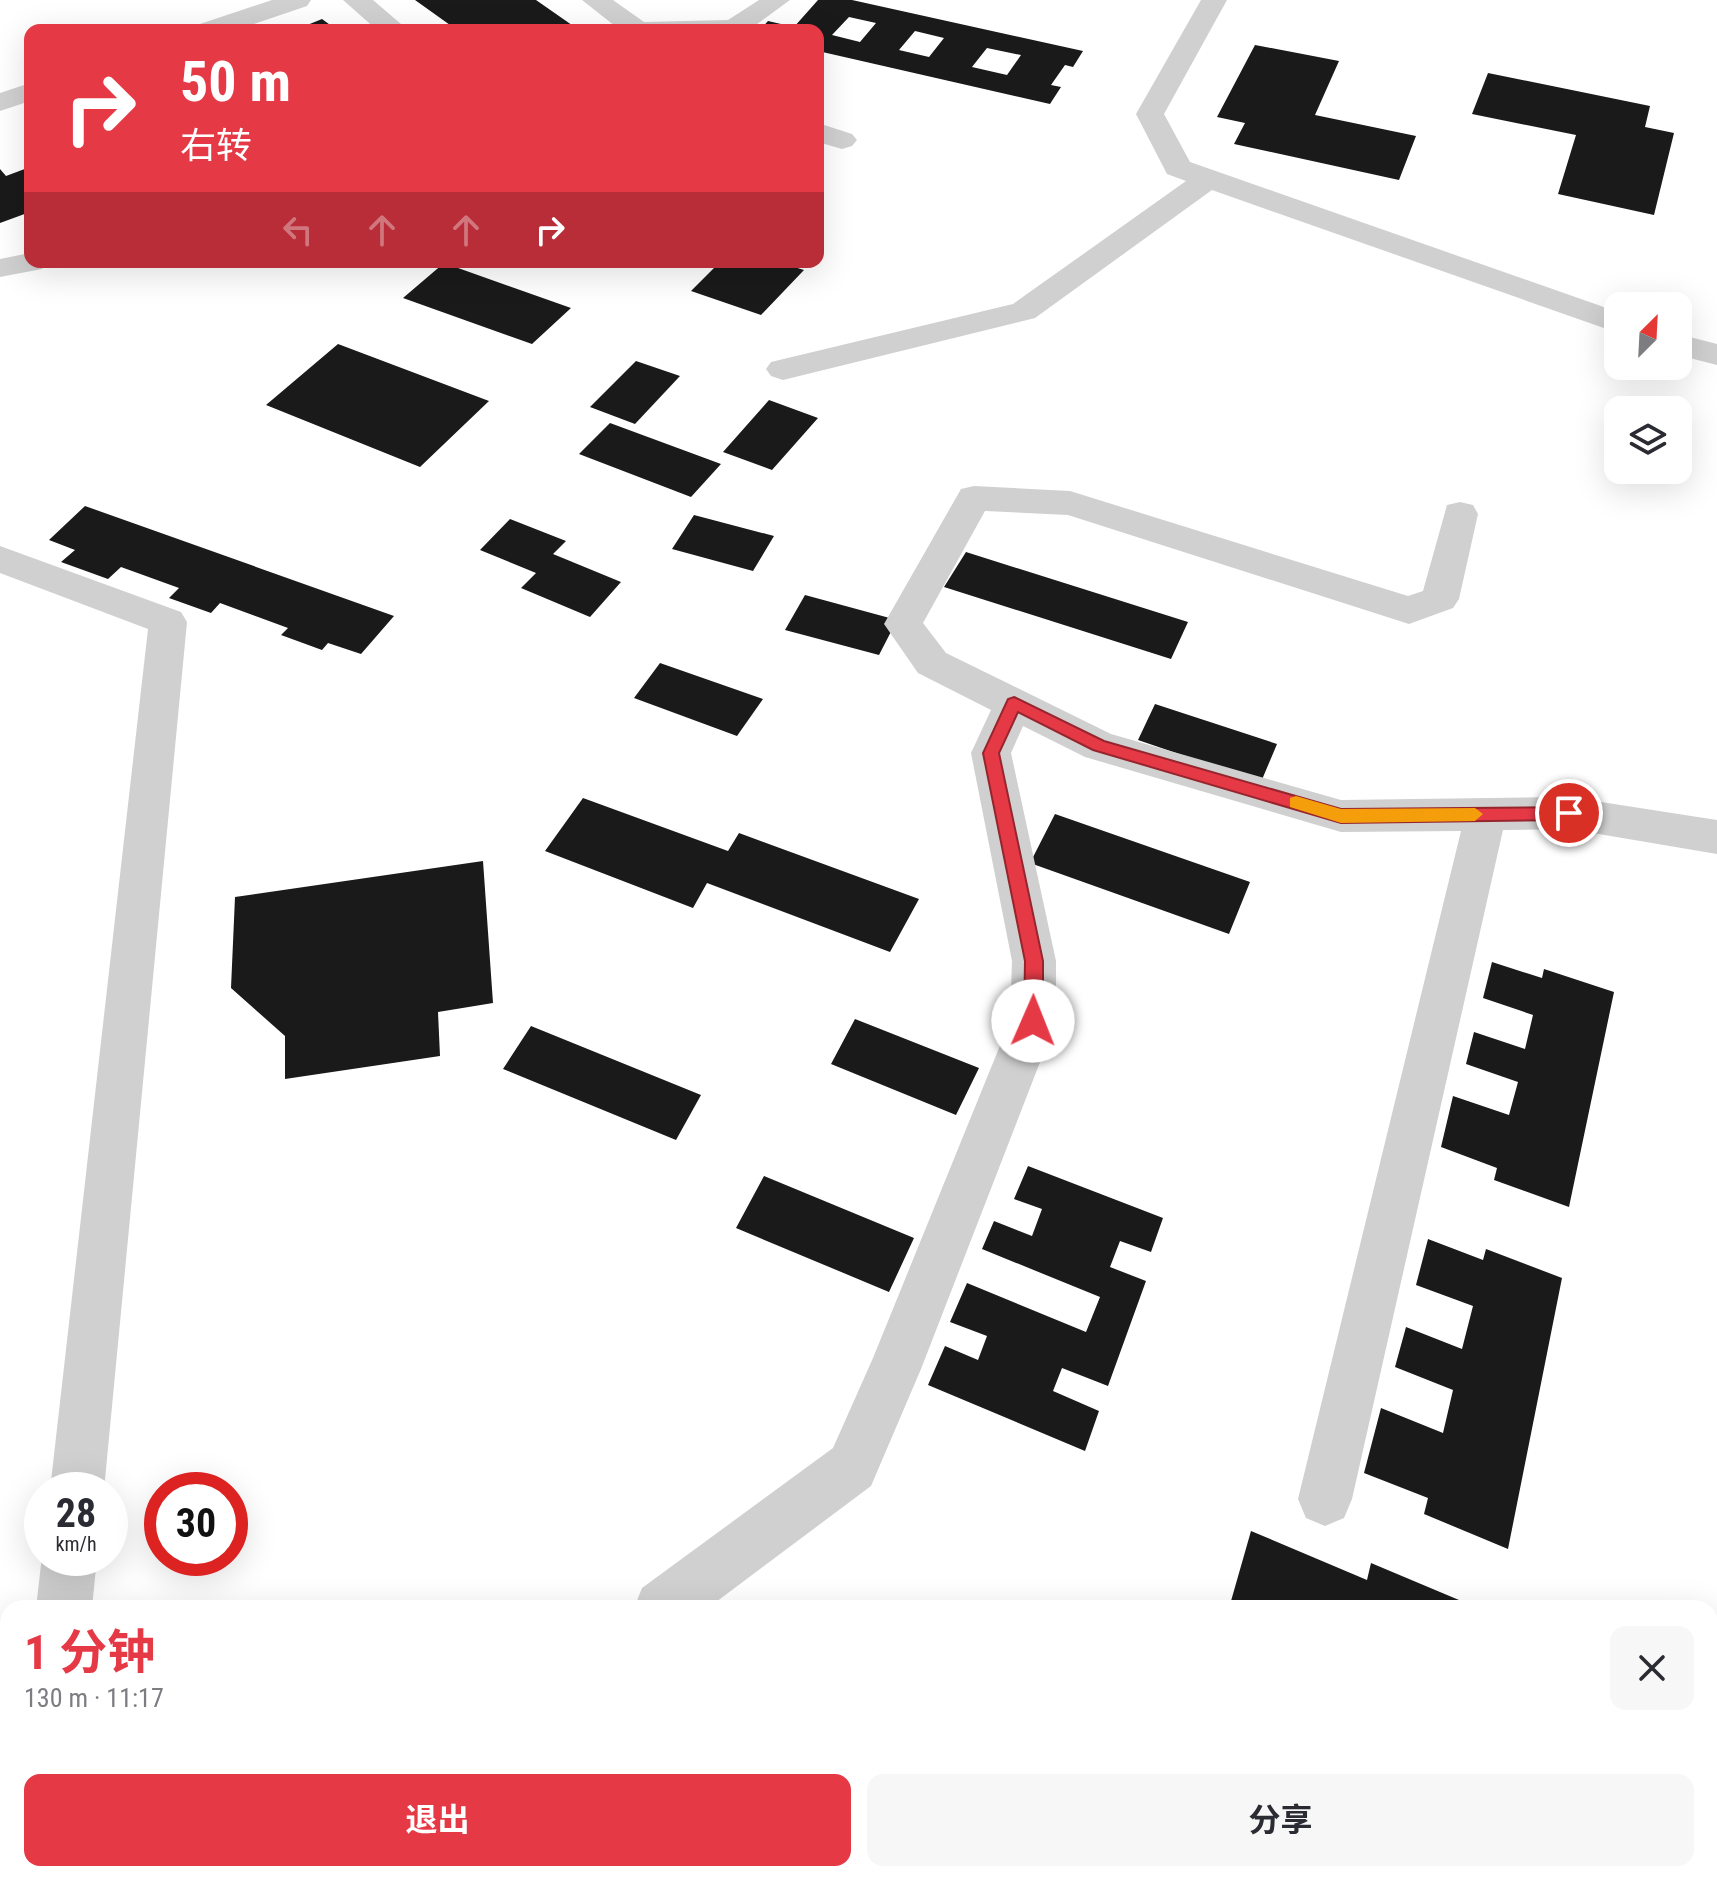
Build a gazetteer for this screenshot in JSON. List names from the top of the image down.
{
  "north": "top right",
  "page": {
    "turn": ["50 m", "右转"],
    "speed": "28 km/h",
    "limit": "30",
    "heading": ["1 分钟", "130 m · 11:17"],
    "buttons": ["退出", "分享"]
  }
}
